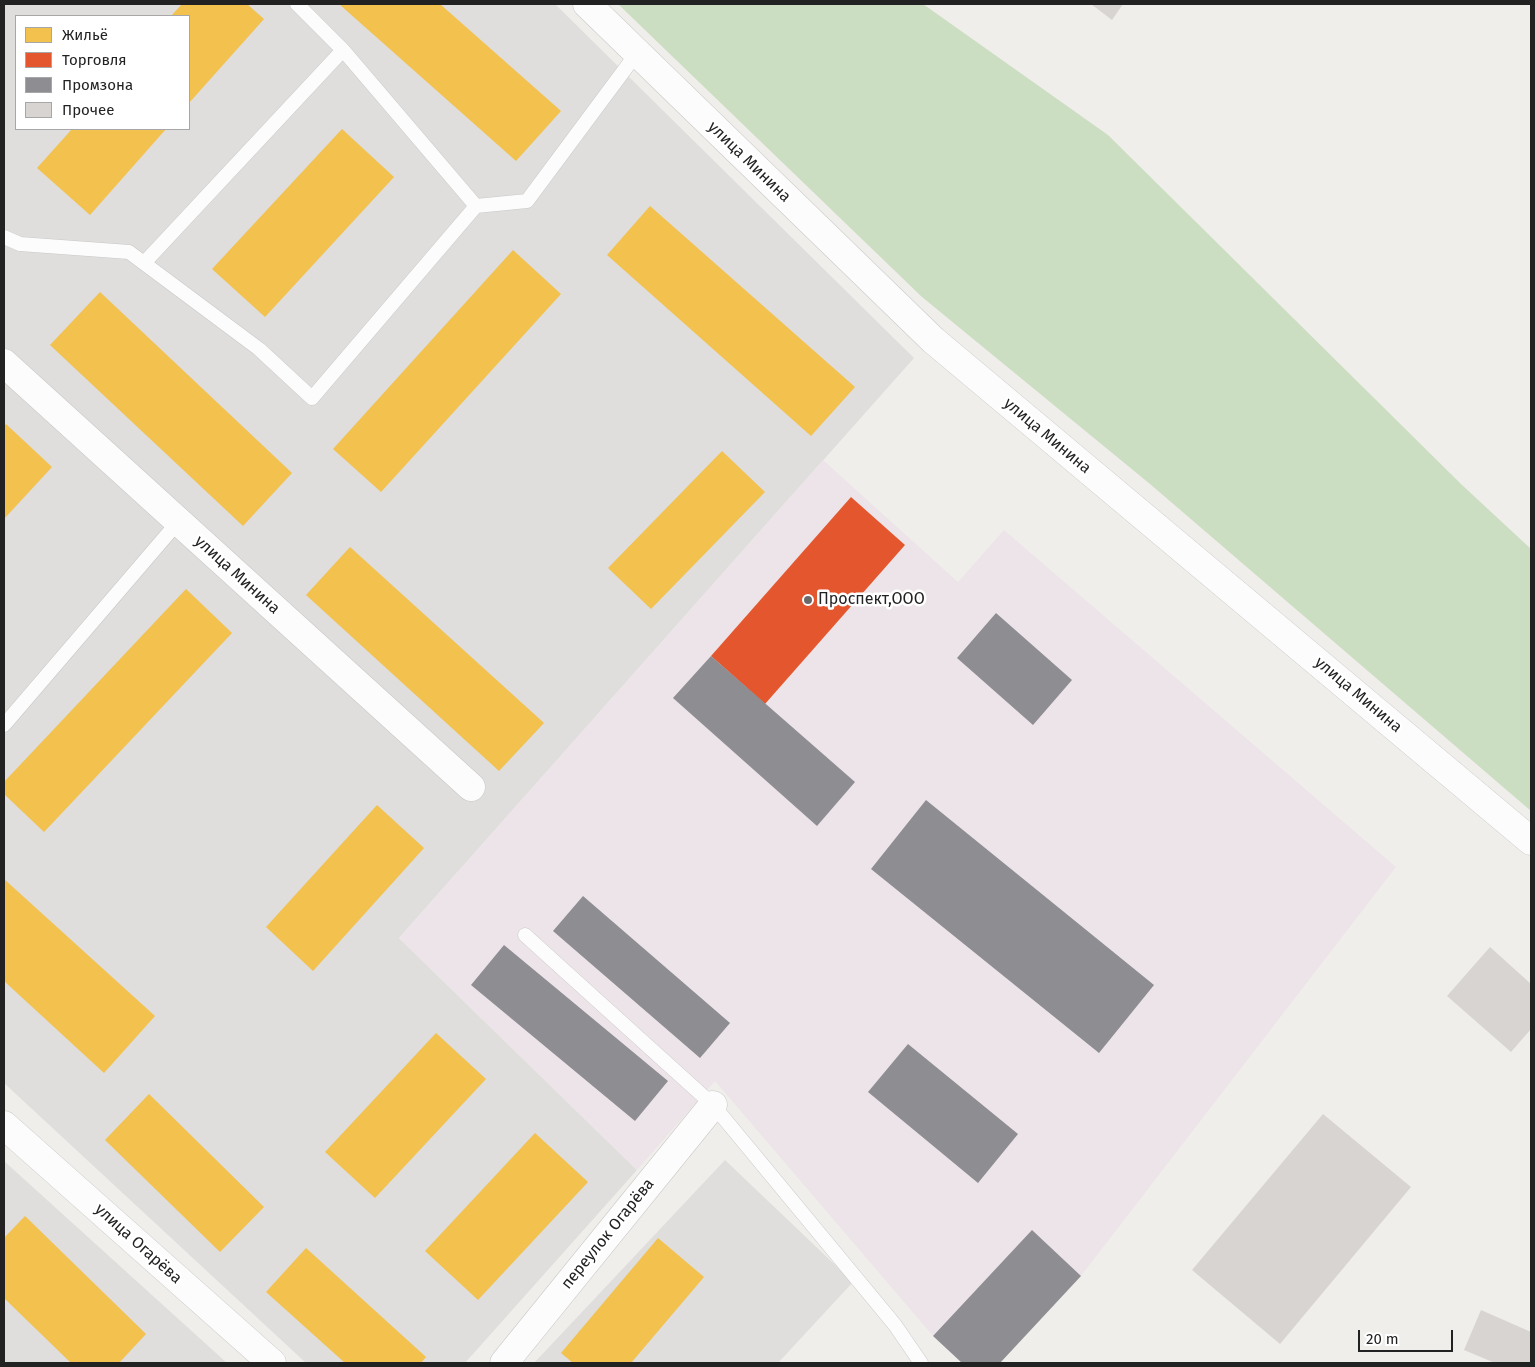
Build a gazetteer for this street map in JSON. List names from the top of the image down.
{
  "streets": {
    "street": ["улица Минина", "переулок Огарёва", "улица Огарёва"]
  },
  "places": ["Проспект,ООО"],
  "legend": [
    "Жильё",
    "Торговля",
    "Промзона",
    "Прочее"
  ],
  "scale_bar": "20 m"
}
